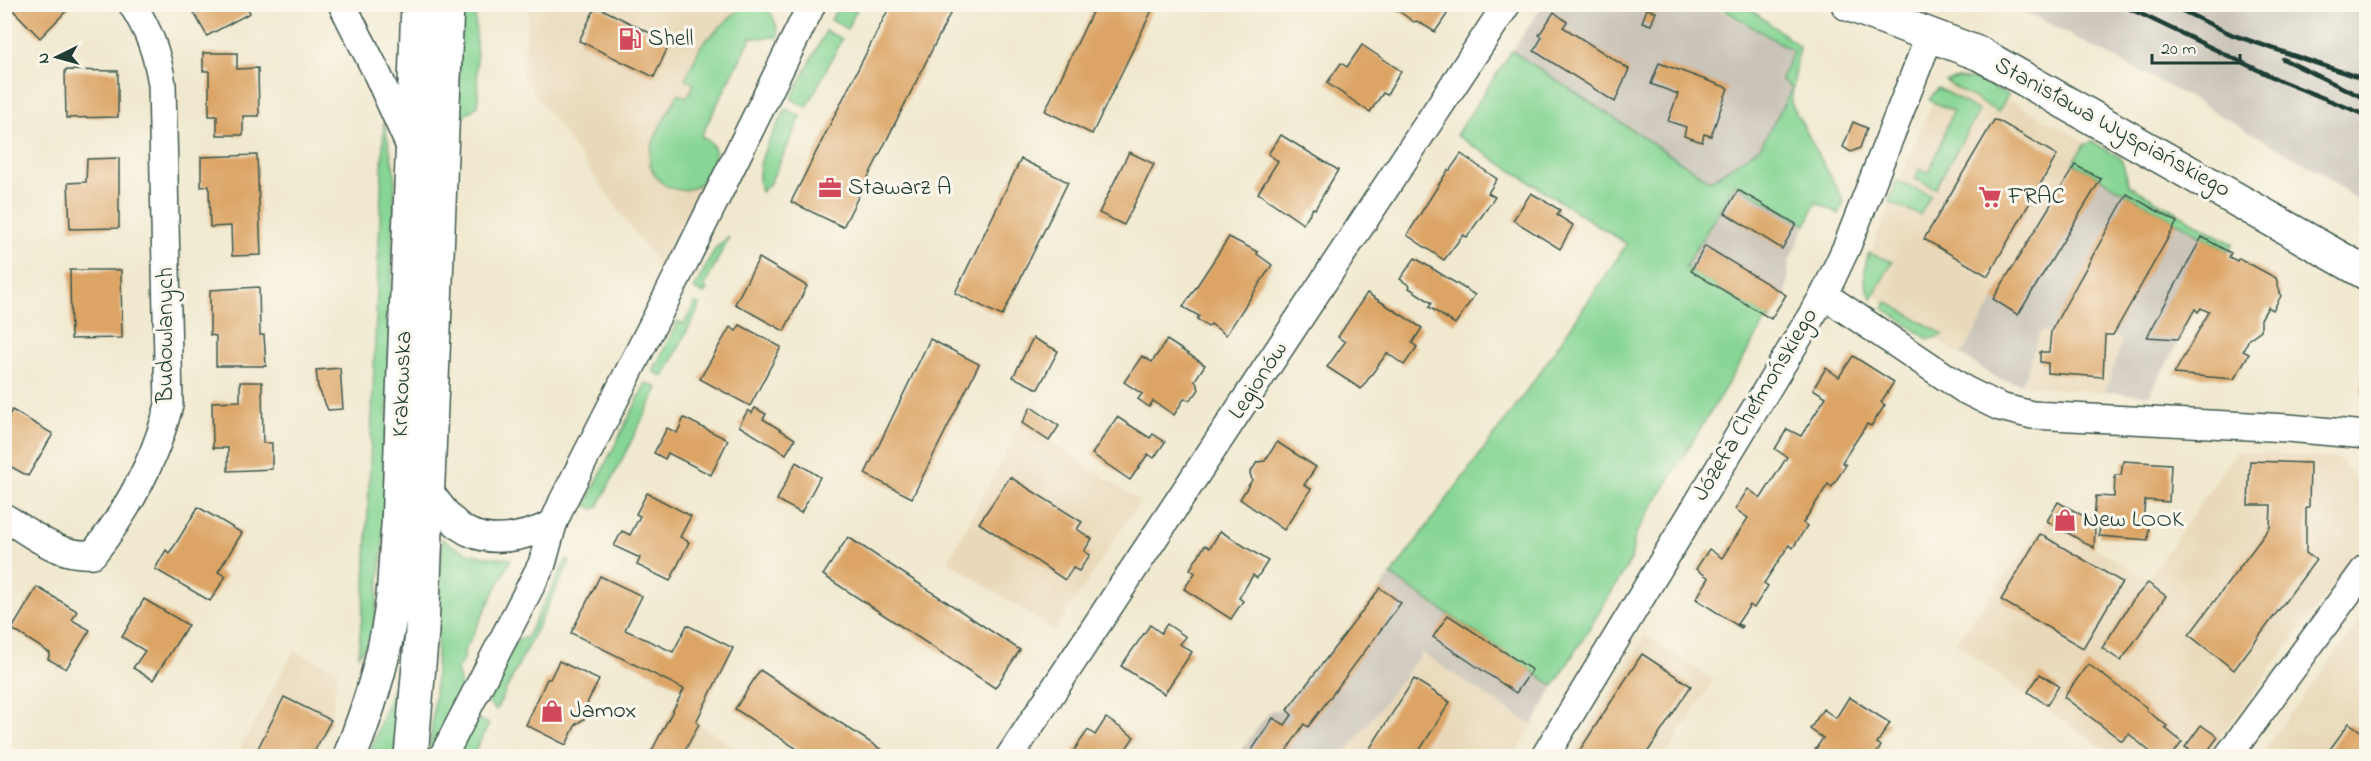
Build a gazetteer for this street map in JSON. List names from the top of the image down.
{
  "streets": {
    "main road": ["Stanisława Wyspiańskiego", "Krakowska"],
    "street": ["Budowlanych", "Legionów", "Józefa Chełmońskiego"]
  },
  "crossings": [
    ["Stanisława Wyspiańskiego", "Józefa Chełmońskiego"]
  ],
  "places": {
    "fuel station": ["Shell"],
    "office": ["Stawarz A"],
    "supermarket": ["FRAC"],
    "shop": ["New LOOK", "Jamox"]
  },
  "scale_bar": "20 m",
  "north": "left"
}
